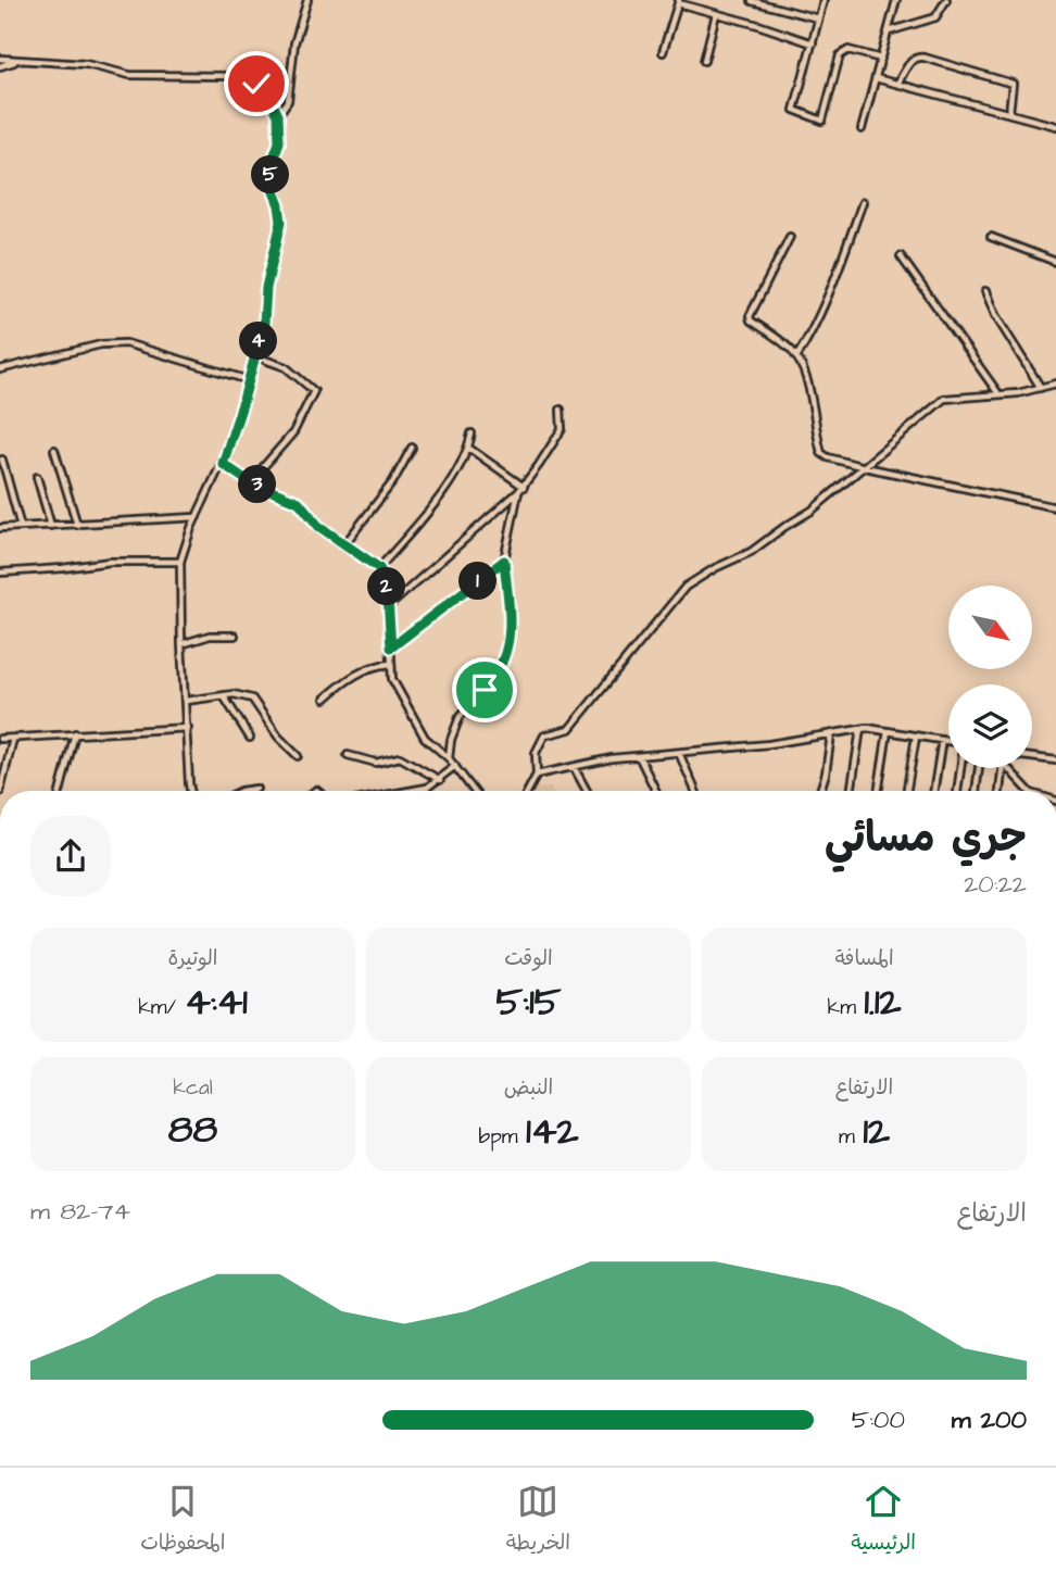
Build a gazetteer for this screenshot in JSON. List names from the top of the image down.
{
  "north": "bottom right",
  "page": {
    "pins": [
      "5",
      "4",
      "3",
      "1",
      "2"
    ],
    "heading": ["جري مسائي", "20:22"],
    "stats": [
      ["المسافة", "1.12 km"],
      ["الوقت", "5:15"],
      ["الوتيرة", "4:41 /km"],
      ["الارتفاع", "12 m"],
      ["النبض", "142 bpm"],
      ["kcal", "88"]
    ],
    "chart": ["الارتفاع", "74–82 m"],
    "list": [
      {
        "name": "200 m",
        "note": "5:00"
      }
    ],
    "tabs": ["الرئيسية", "الخريطة", "المحفوظات"]
  }
}
